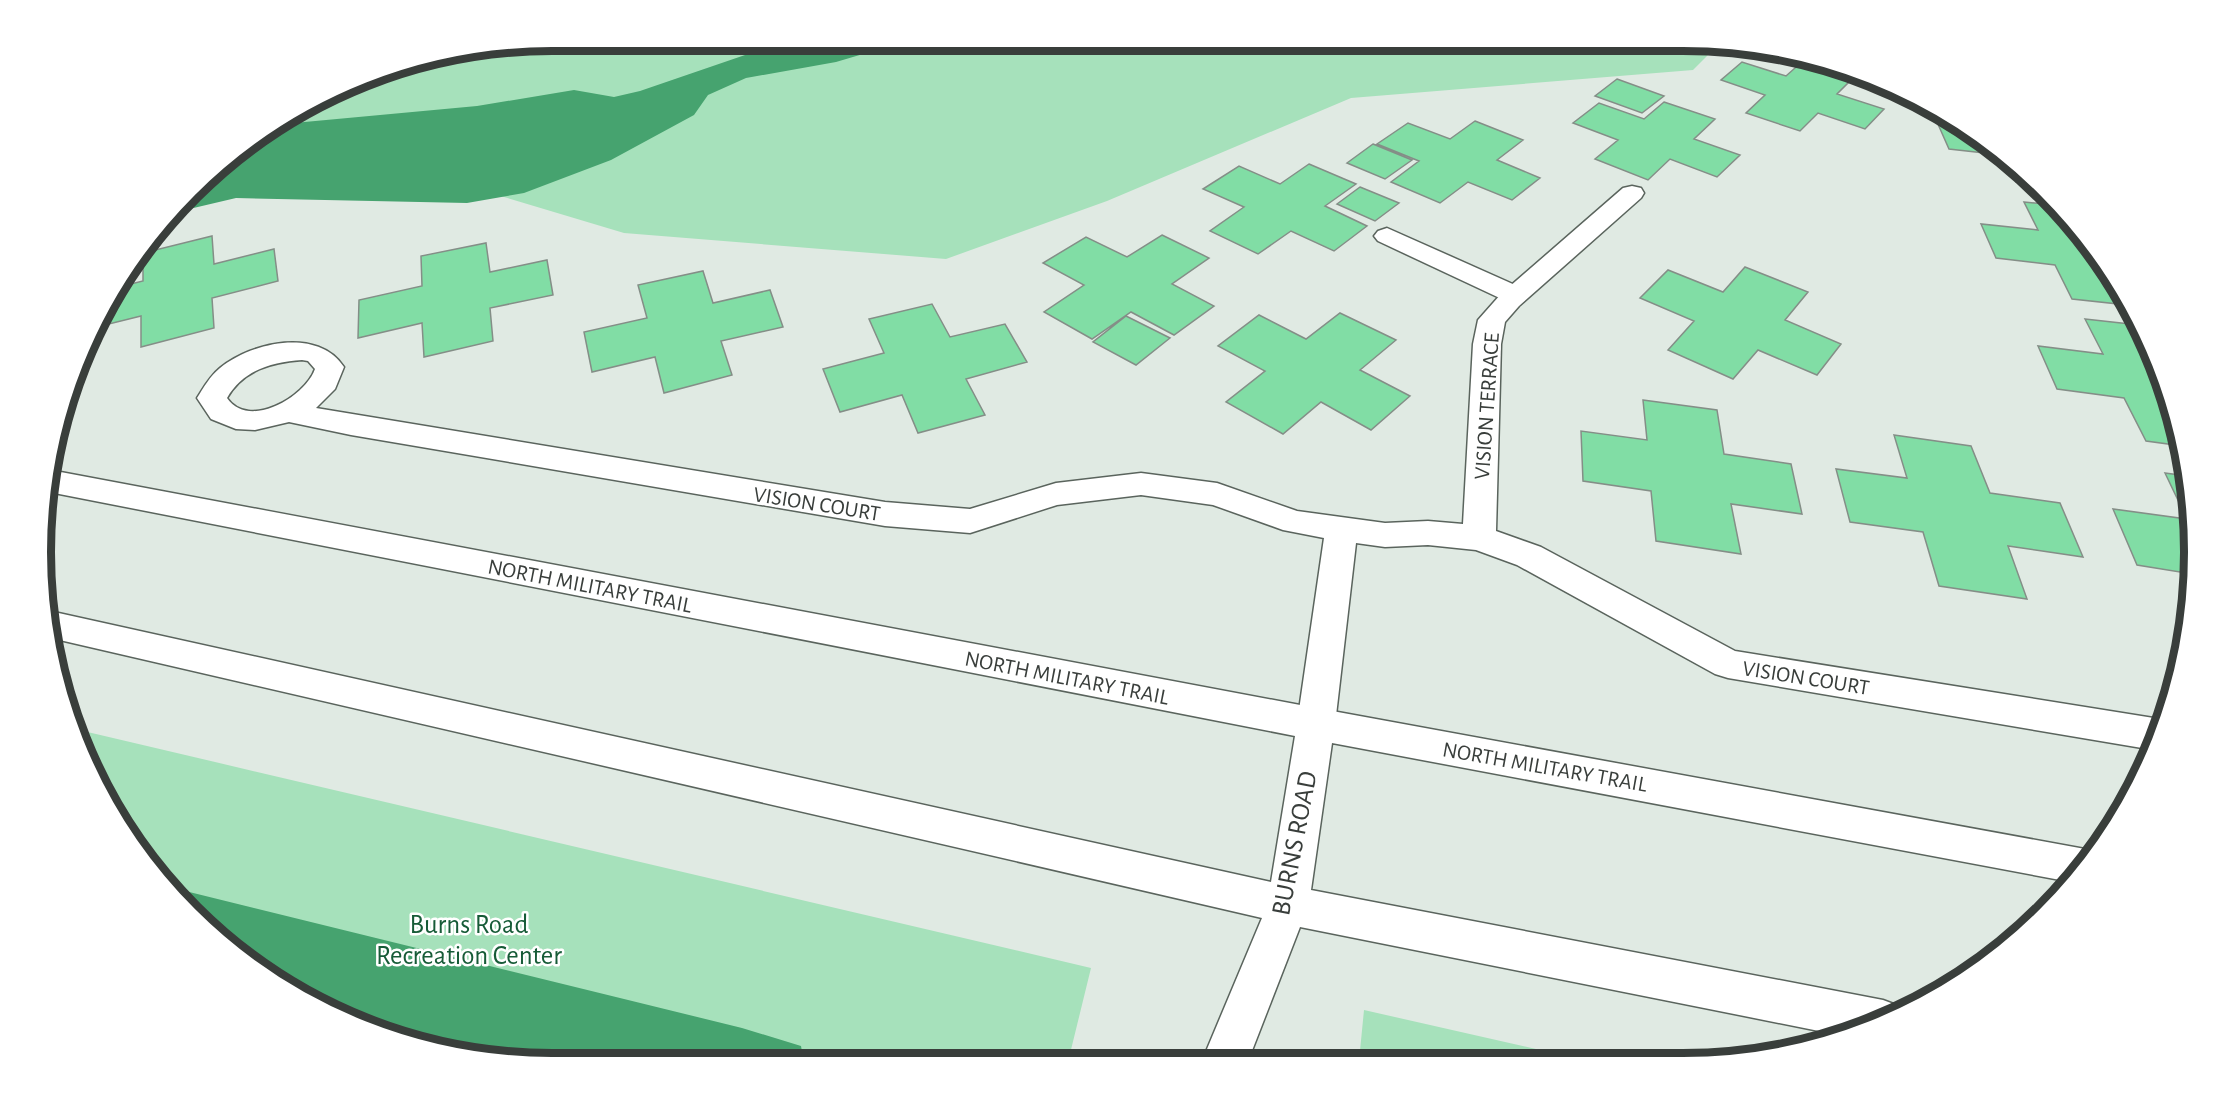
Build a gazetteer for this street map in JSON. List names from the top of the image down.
{
  "streets": {
    "main road": [
      "VISION TERRACE",
      "VISION COURT",
      "NORTH MILITARY TRAIL",
      "BURNS ROAD"
    ]
  },
  "crossings": [
    ["VISION TERRACE", "VISION COURT"],
    ["NORTH MILITARY TRAIL", "BURNS ROAD"]
  ],
  "parks": ["Burns Road Recreation Center"]
}
